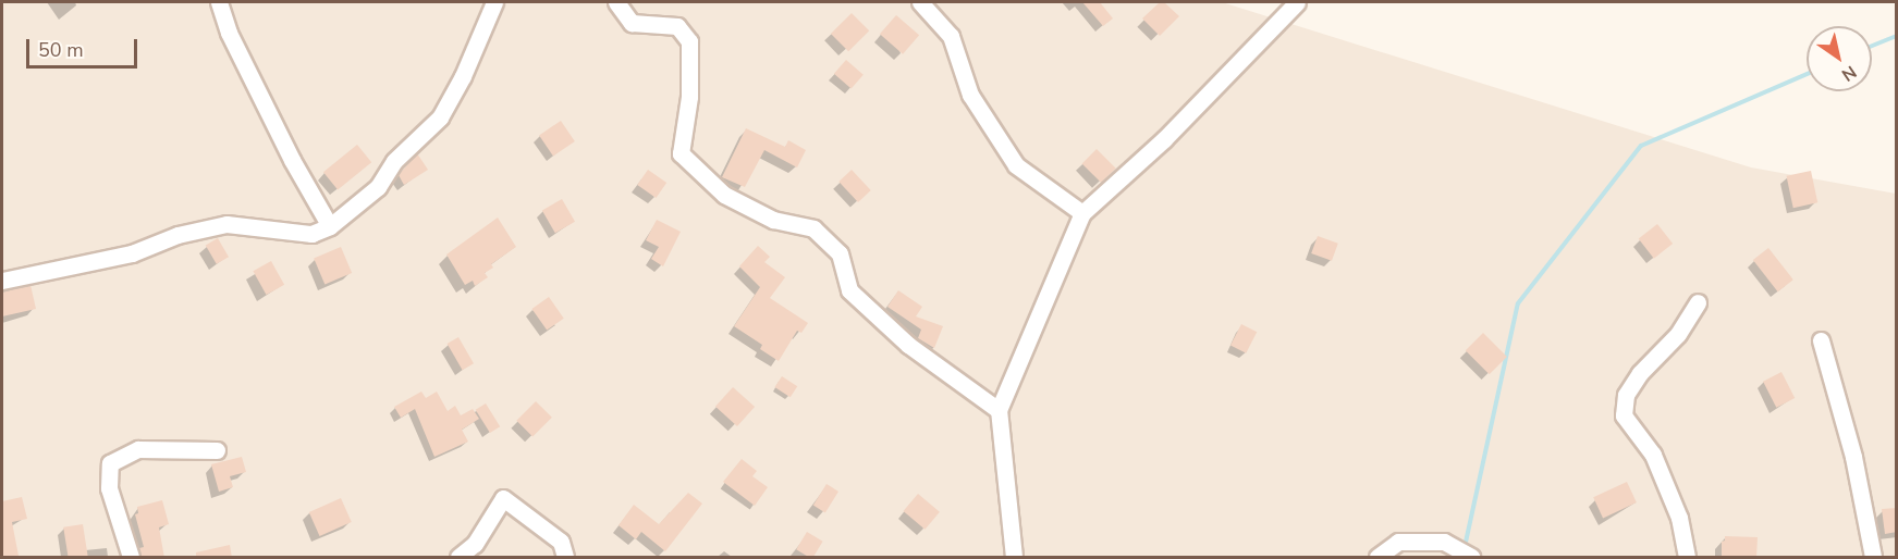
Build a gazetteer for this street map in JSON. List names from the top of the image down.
{
  "scale_bar": "50 m",
  "north": "bottom right"
}
